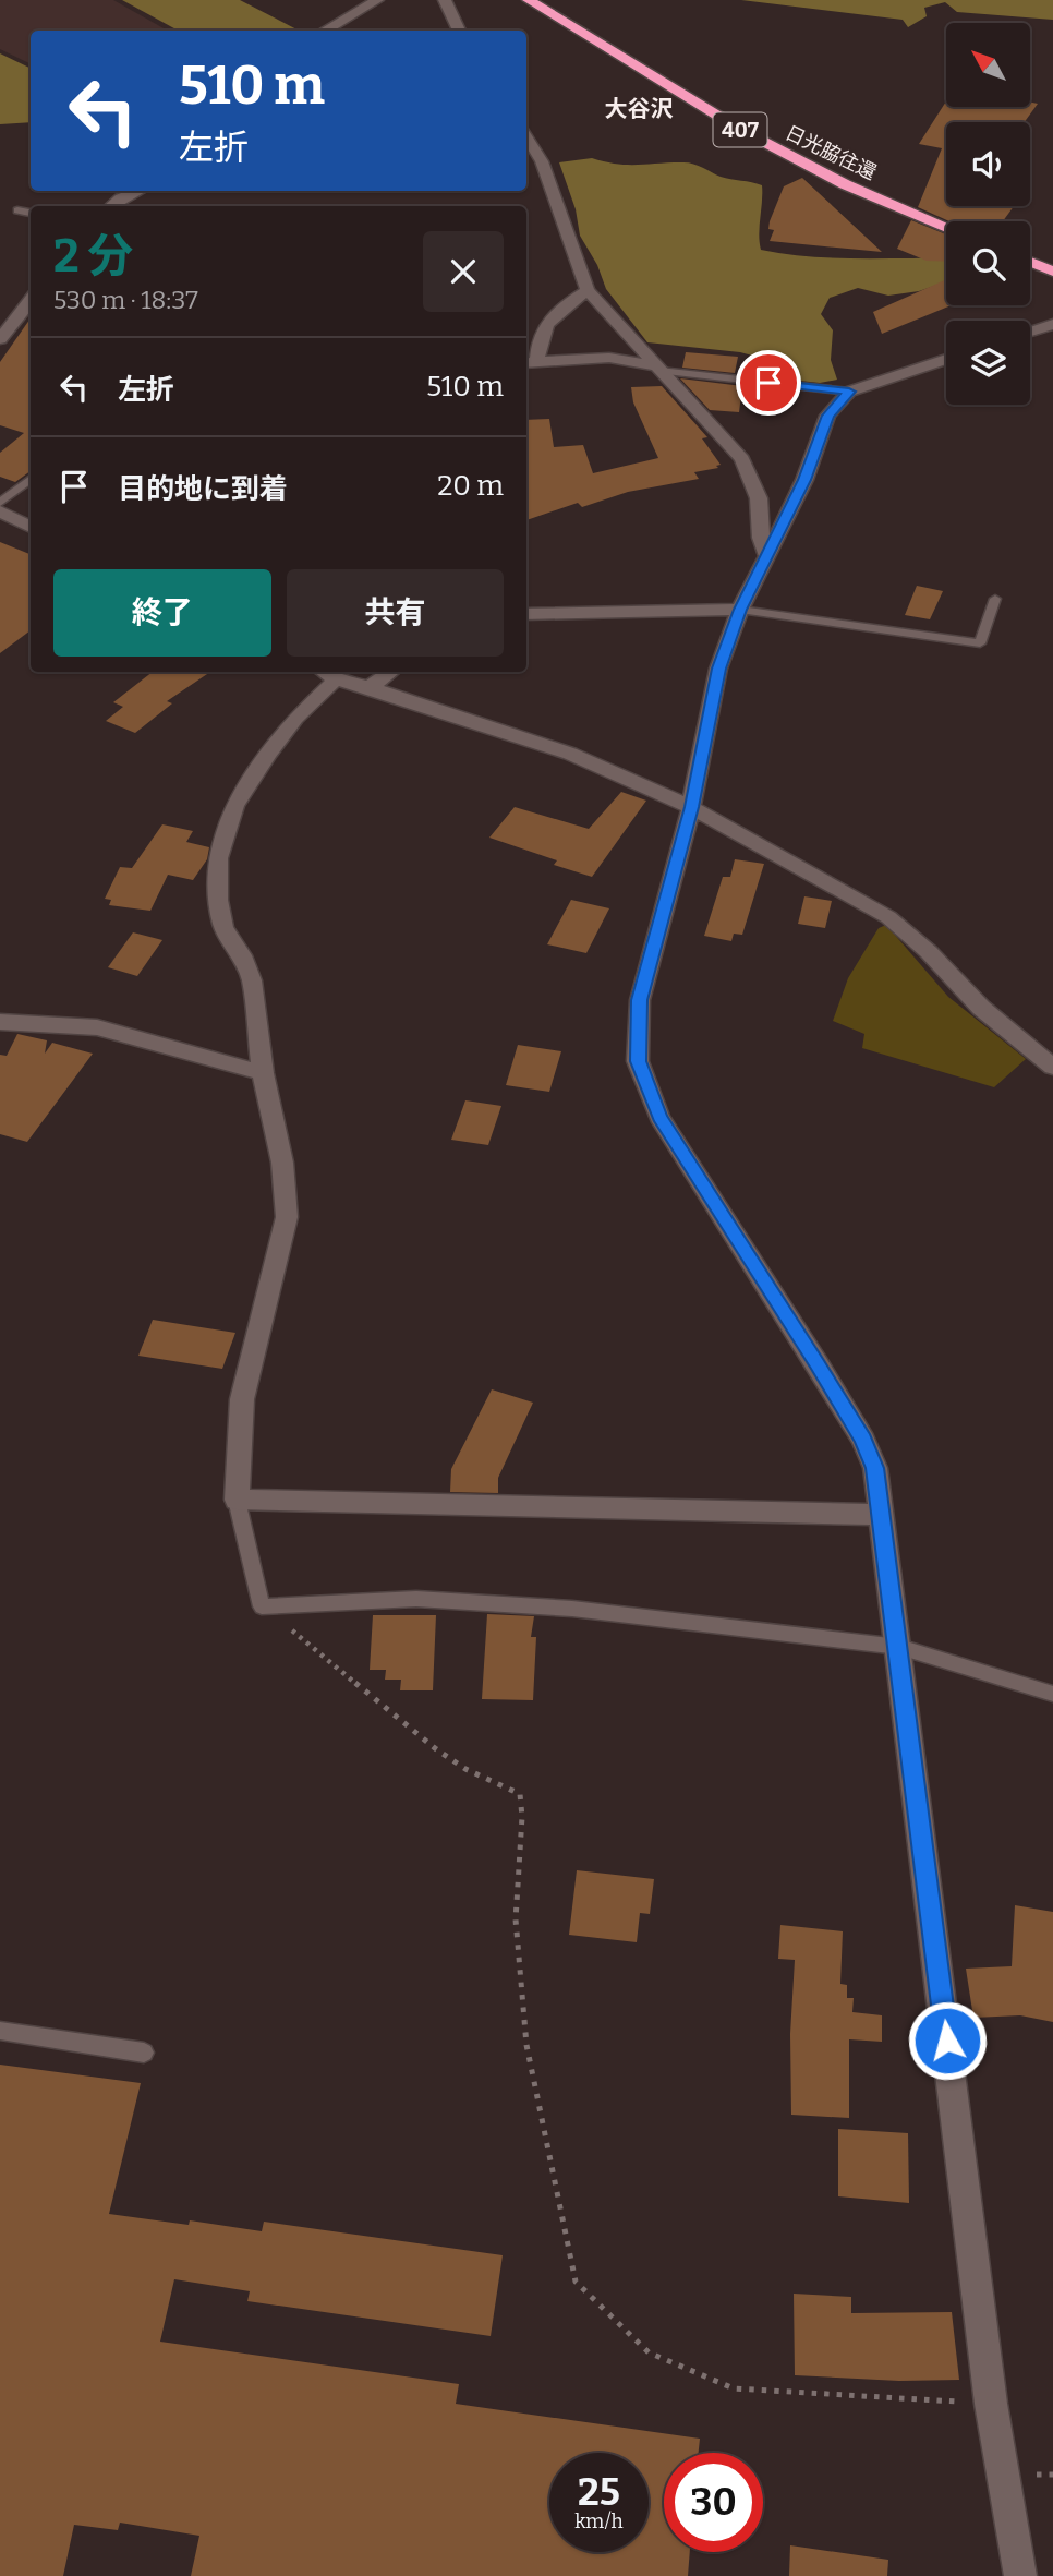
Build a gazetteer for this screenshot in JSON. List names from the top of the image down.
{
  "streets": {
    "highway": ["407", "日光脇往還"]
  },
  "districts": ["大谷沢"],
  "north": "top left",
  "page": {
    "turn": ["510 m", "左折"],
    "heading": ["2 分", "530 m · 18:37"],
    "list": [
      {
        "name": "左折",
        "value": "510 m"
      },
      {
        "name": "目的地に到着",
        "value": "20 m"
      }
    ],
    "buttons": ["終了", "共有"],
    "speed": "25 km/h",
    "limit": "30"
  }
}
